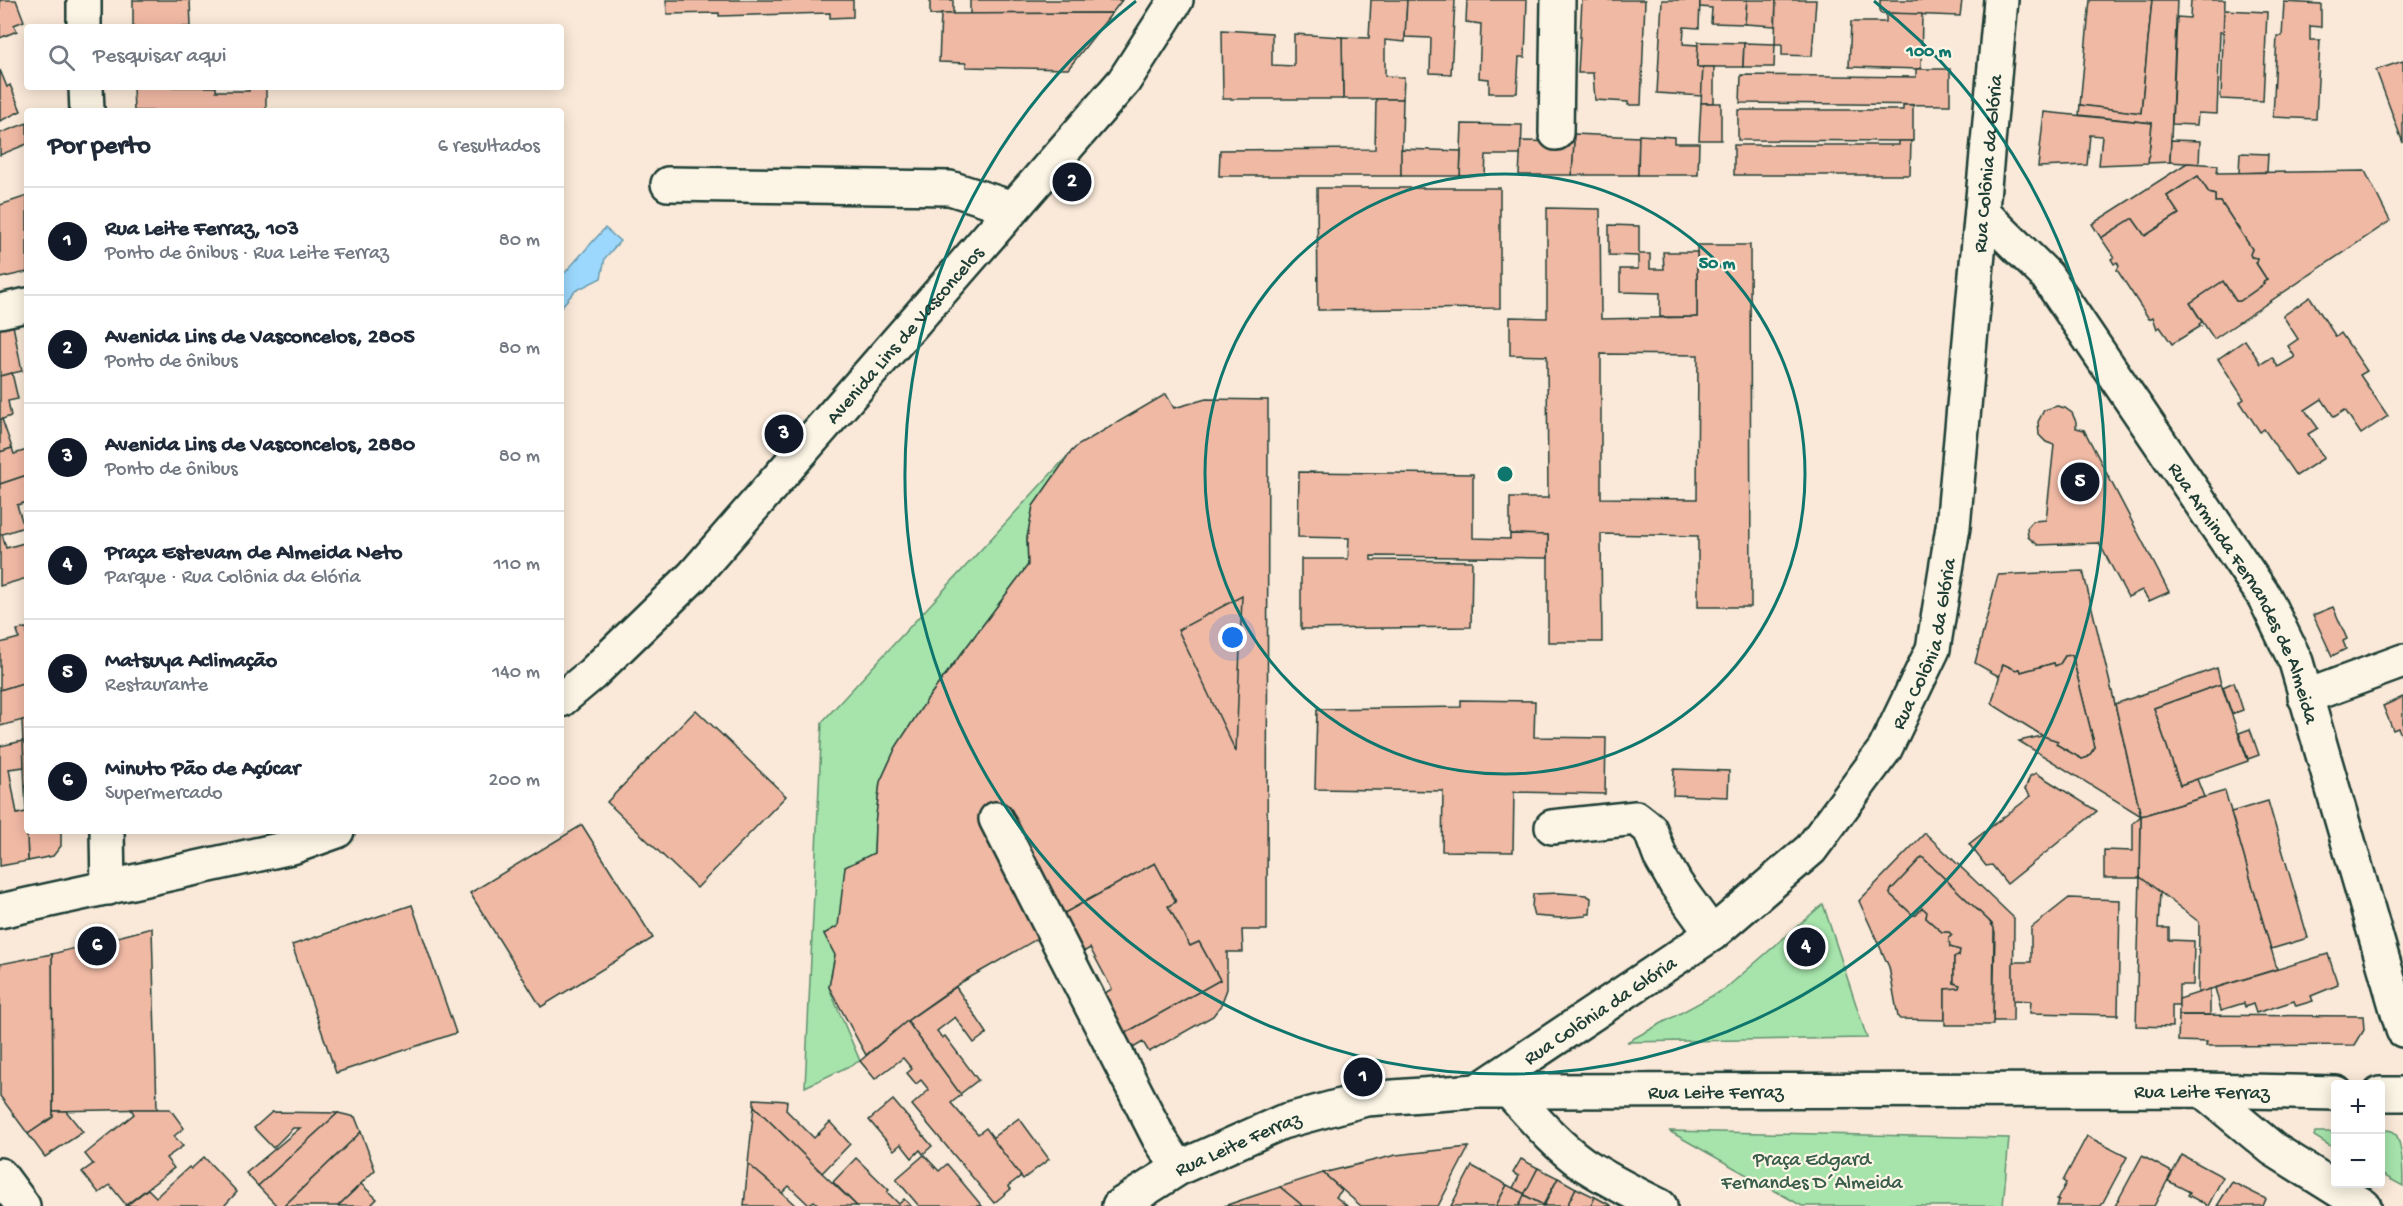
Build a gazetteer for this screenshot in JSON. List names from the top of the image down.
{
  "streets": {
    "street": [
      "Rua Colônia da Glória",
      "Avenida Lins de Vasconcelos",
      "Rua Arminda Fernandes de Almeida",
      "Rua Leite Ferraz"
    ]
  },
  "crossings": [
    ["Rua Colônia da Glória", "Rua Arminda Fernandes de Almeida"],
    ["Rua Colônia da Glória", "Rua Leite Ferraz"]
  ],
  "parks": ["Praça Edgard Fernandes D´Almeida"],
  "page": {
    "search": "Pesquisar aqui",
    "heading": ["Por perto", "6 resultados"],
    "pins": [
      "2",
      "3",
      "5",
      "6",
      "4",
      "1"
    ],
    "list": [
      {
        "mark": "1",
        "name": "Rua Leite Ferraz, 103",
        "note": "Ponto de ônibus · Rua Leite Ferraz",
        "value": "80 m"
      },
      {
        "mark": "2",
        "name": "Avenida Lins de Vasconcelos, 2805",
        "note": "Ponto de ônibus",
        "value": "80 m"
      },
      {
        "mark": "3",
        "name": "Avenida Lins de Vasconcelos, 2880",
        "note": "Ponto de ônibus",
        "value": "80 m"
      },
      {
        "mark": "4",
        "name": "Praça Estevam de Almeida Neto",
        "note": "Parque · Rua Colônia da Glória",
        "value": "110 m"
      },
      {
        "mark": "5",
        "name": "Matsuya Aclimação",
        "note": "Restaurante",
        "value": "140 m"
      },
      {
        "mark": "6",
        "name": "Minuto Pão de Açúcar",
        "note": "Supermercado",
        "value": "200 m"
      }
    ],
    "map_buttons": ["+", "−"]
  },
  "rings": ["100 m", "50 m"]
}
